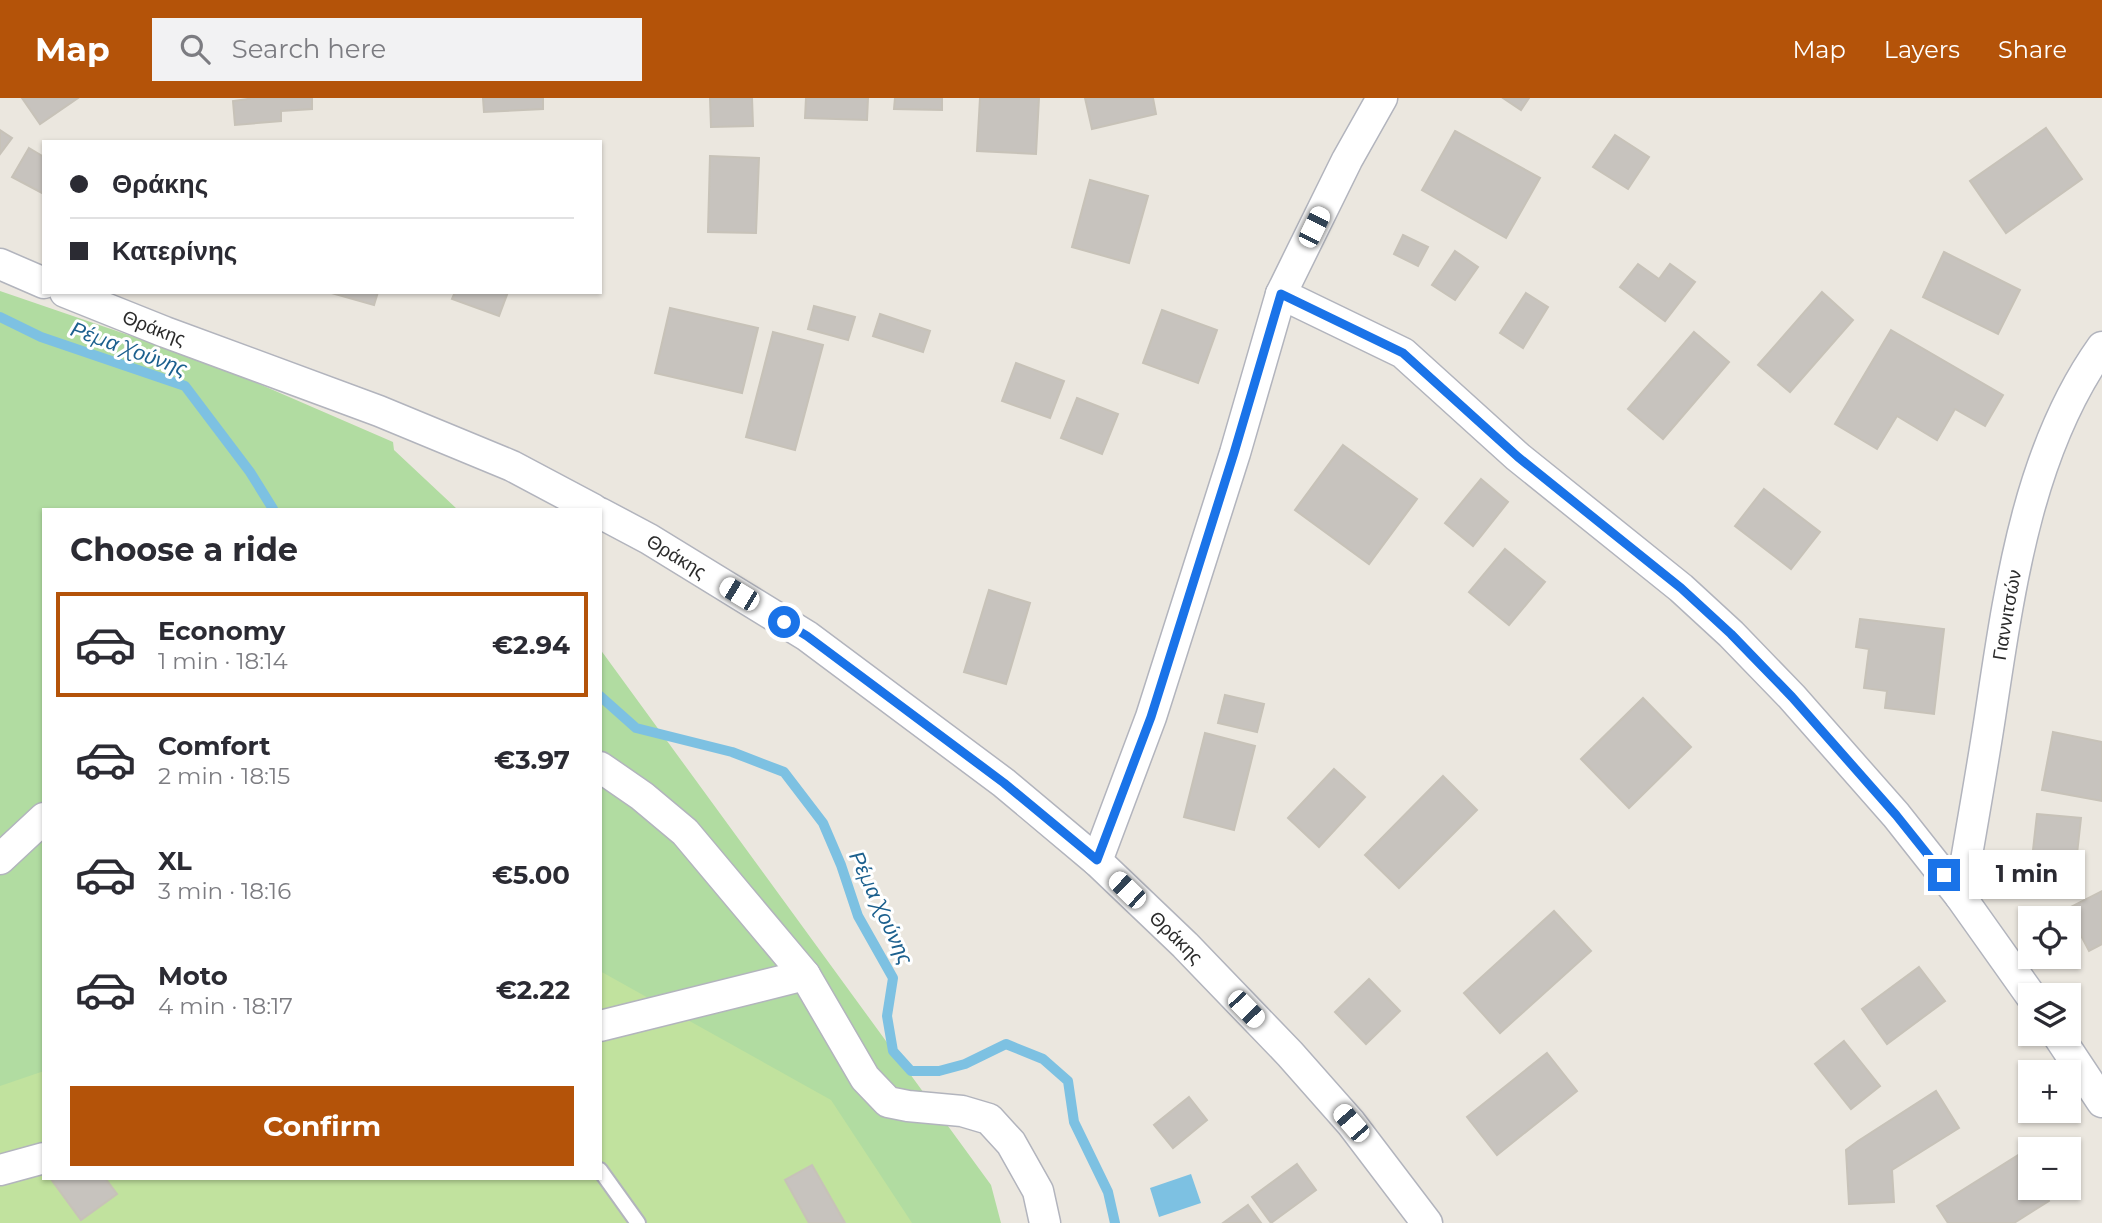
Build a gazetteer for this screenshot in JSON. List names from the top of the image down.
{
  "streets": {
    "street": ["Θράκης", "Γιαννιτσών"]
  },
  "water": ["Ρέμα Χούνης"],
  "page": {
    "header": "Map",
    "search": "Search here",
    "nav": ["Map", "Layers", "Share"],
    "banner": ["Θράκης", "Κατερίνης"],
    "heading": "Choose a ride",
    "list": [
      {
        "name": "Economy",
        "note": "1 min · 18:14",
        "value": "€2.94"
      },
      {
        "name": "Comfort",
        "note": "2 min · 18:15",
        "value": "€3.97"
      },
      {
        "name": "XL",
        "note": "3 min · 18:16",
        "value": "€5.00"
      },
      {
        "name": "Moto",
        "note": "4 min · 18:17",
        "value": "€2.22"
      }
    ],
    "bubble": "1 min",
    "map_buttons": ["+", "−"],
    "buttons": "Confirm"
  }
}
